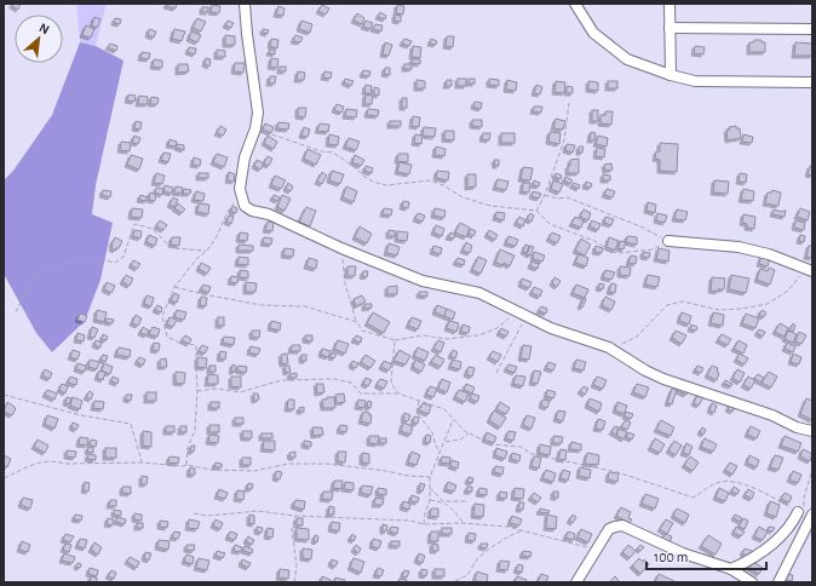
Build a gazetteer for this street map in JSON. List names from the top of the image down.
{
  "scale_bar": "100 m",
  "north": "top right"
}
